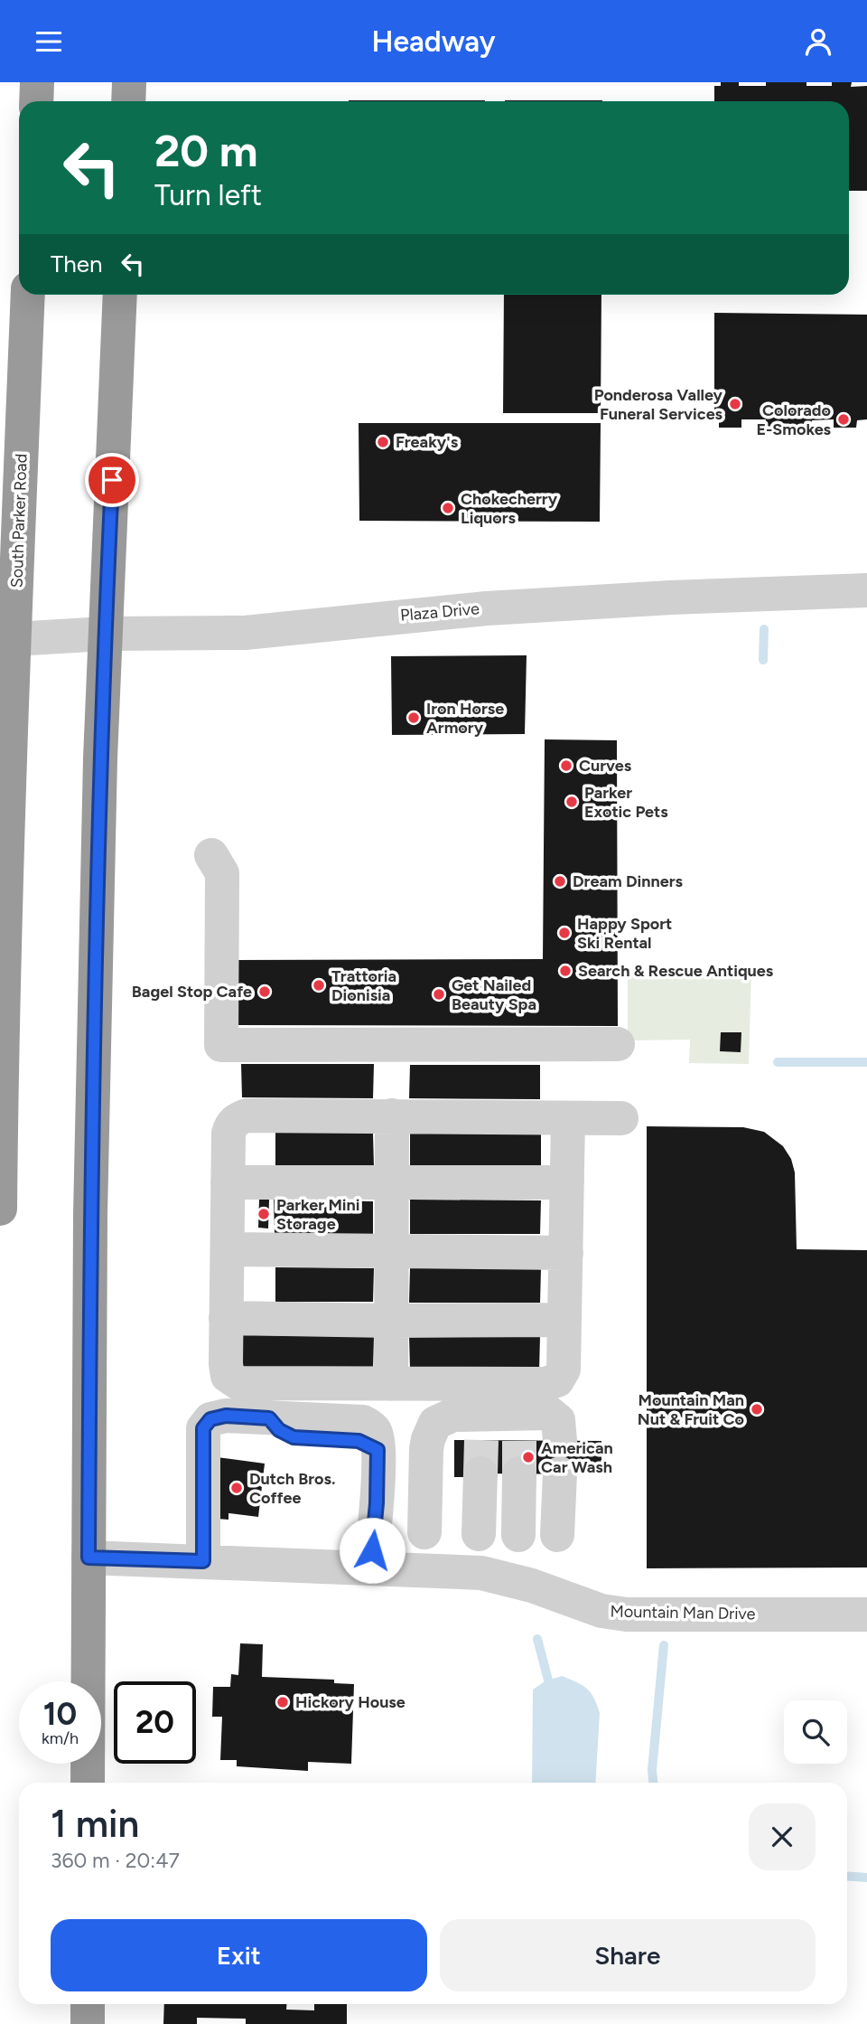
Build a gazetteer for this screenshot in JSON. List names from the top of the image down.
{
  "streets": {
    "highway": ["South Parker Road"],
    "street": ["Plaza Drive", "Mountain Man Drive"]
  },
  "crossings": [
    ["South Parker Road", "Plaza Drive"]
  ],
  "places": [
    "Ponderosa Valley Funeral Services",
    "Colorado E-Smokes",
    "Freaky's",
    "Chokecherry Liquors",
    "Iron Horse Armory",
    "Curves",
    "Parker Exotic Pets",
    "Dream Dinners",
    "Happy Sport Ski Rental",
    "Search & Rescue Antiques",
    "Trattoria Dionisia",
    "Bagel Stop Cafe",
    "Get Nailed Beauty Spa",
    "Parker Mini Storage",
    "Mountain Man Nut & Fruit Co",
    "American Car Wash",
    "Dutch Bros. Coffee",
    "Hickory House"
  ],
  "page": {
    "header": "Headway",
    "turn": ["20 m", "Turn left"],
    "then": "Then",
    "speed": "10 km/h",
    "limit": "20",
    "heading": ["1 min", "360 m · 20:47"],
    "buttons": ["Exit", "Share"]
  }
}
